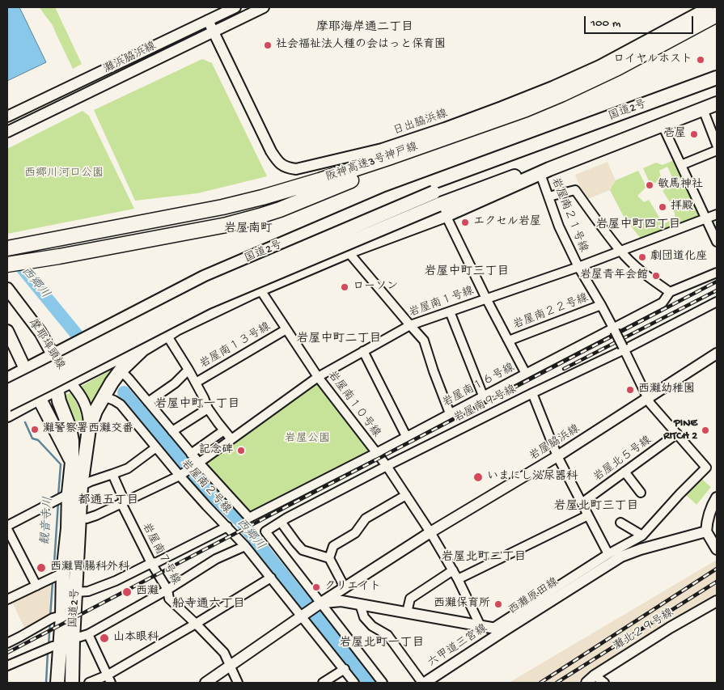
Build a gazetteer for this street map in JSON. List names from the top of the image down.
{
  "streets": {
    "highway": ["国道2号", "阪神高速3号神戸線"],
    "main road": ["摩耶埠頭線"],
    "street": [
      "灘浜脇浜線",
      "日出脇浜線",
      "岩屋南２１号線",
      "岩屋南１号線",
      "岩屋南２２号線",
      "岩屋南１３号線",
      "岩屋南１６号線",
      "岩屋南１０号線",
      "岩屋南９号線",
      "岩屋脇浜線",
      "岩屋北５号線",
      "岩屋南２号線",
      "岩屋南７号線",
      "西灘原田線",
      "灘北２９号線",
      "六甲道三宮線"
    ]
  },
  "crossings": [
    ["灘浜脇浜線", "日出脇浜線"],
    ["国道2号", "岩屋南２１号線"],
    ["国道2号", "摩耶埠頭線"],
    ["国道2号", "岩屋南１０号線"],
    ["国道2号", "岩屋南２号線"],
    ["岩屋南２１号線", "岩屋南１号線"],
    ["岩屋南２１号線", "岩屋南２２号線"],
    ["岩屋南２１号線", "岩屋南１６号線"],
    ["岩屋南２１号線", "岩屋南９号線"],
    ["岩屋南２１号線", "岩屋脇浜線"],
    ["岩屋南２１号線", "岩屋北５号線"],
    ["岩屋南１号線", "岩屋南１６号線"],
    ["岩屋南１号線", "岩屋南１０号線"],
    ["岩屋南１号線", "岩屋南２号線"],
    ["岩屋南１３号線", "岩屋南１０号線"],
    ["岩屋南１６号線", "岩屋南１０号線"],
    ["岩屋南１０号線", "岩屋南９号線"],
    ["岩屋南１０号線", "岩屋脇浜線"],
    ["岩屋南１０号線", "西灘原田線"],
    ["岩屋南９号線", "岩屋脇浜線"],
    ["岩屋南９号線", "西灘原田線"],
    ["岩屋脇浜線", "岩屋南２号線"],
    ["岩屋脇浜線", "西灘原田線"],
    ["西灘原田線", "六甲道三宮線"]
  ],
  "districts": [
    "摩耶海岸通二丁目",
    "岩屋中町四丁目",
    "岩屋南町",
    "岩屋中町三丁目",
    "岩屋中町二丁目",
    "岩屋中町一丁目",
    "都通五丁目",
    "岩屋北町三丁目",
    "岩屋北町二丁目",
    "船寺通六丁目",
    "岩屋北町一丁目"
  ],
  "water": ["西郷川", "観音寺川"],
  "parks": ["西郷川河口公園", "岩屋公園"],
  "places": [
    "社会福祉法人種の会はっと保育園",
    "ロイヤルホスト",
    "壱屋",
    "敏馬神社",
    "拝殿",
    "エクセル岩屋",
    "劇団道化座",
    "岩屋青年会館",
    "ローソン",
    "西灘幼稚園",
    "灘警察署西灘交番",
    "PINE RITCH 2",
    "記念碑",
    "いまにし泌尿器科",
    "西灘胃腸科外科",
    "クリエイト",
    "西灘",
    "西灘保育所",
    "山本眼科"
  ],
  "scale_bar": "100 m"
}
